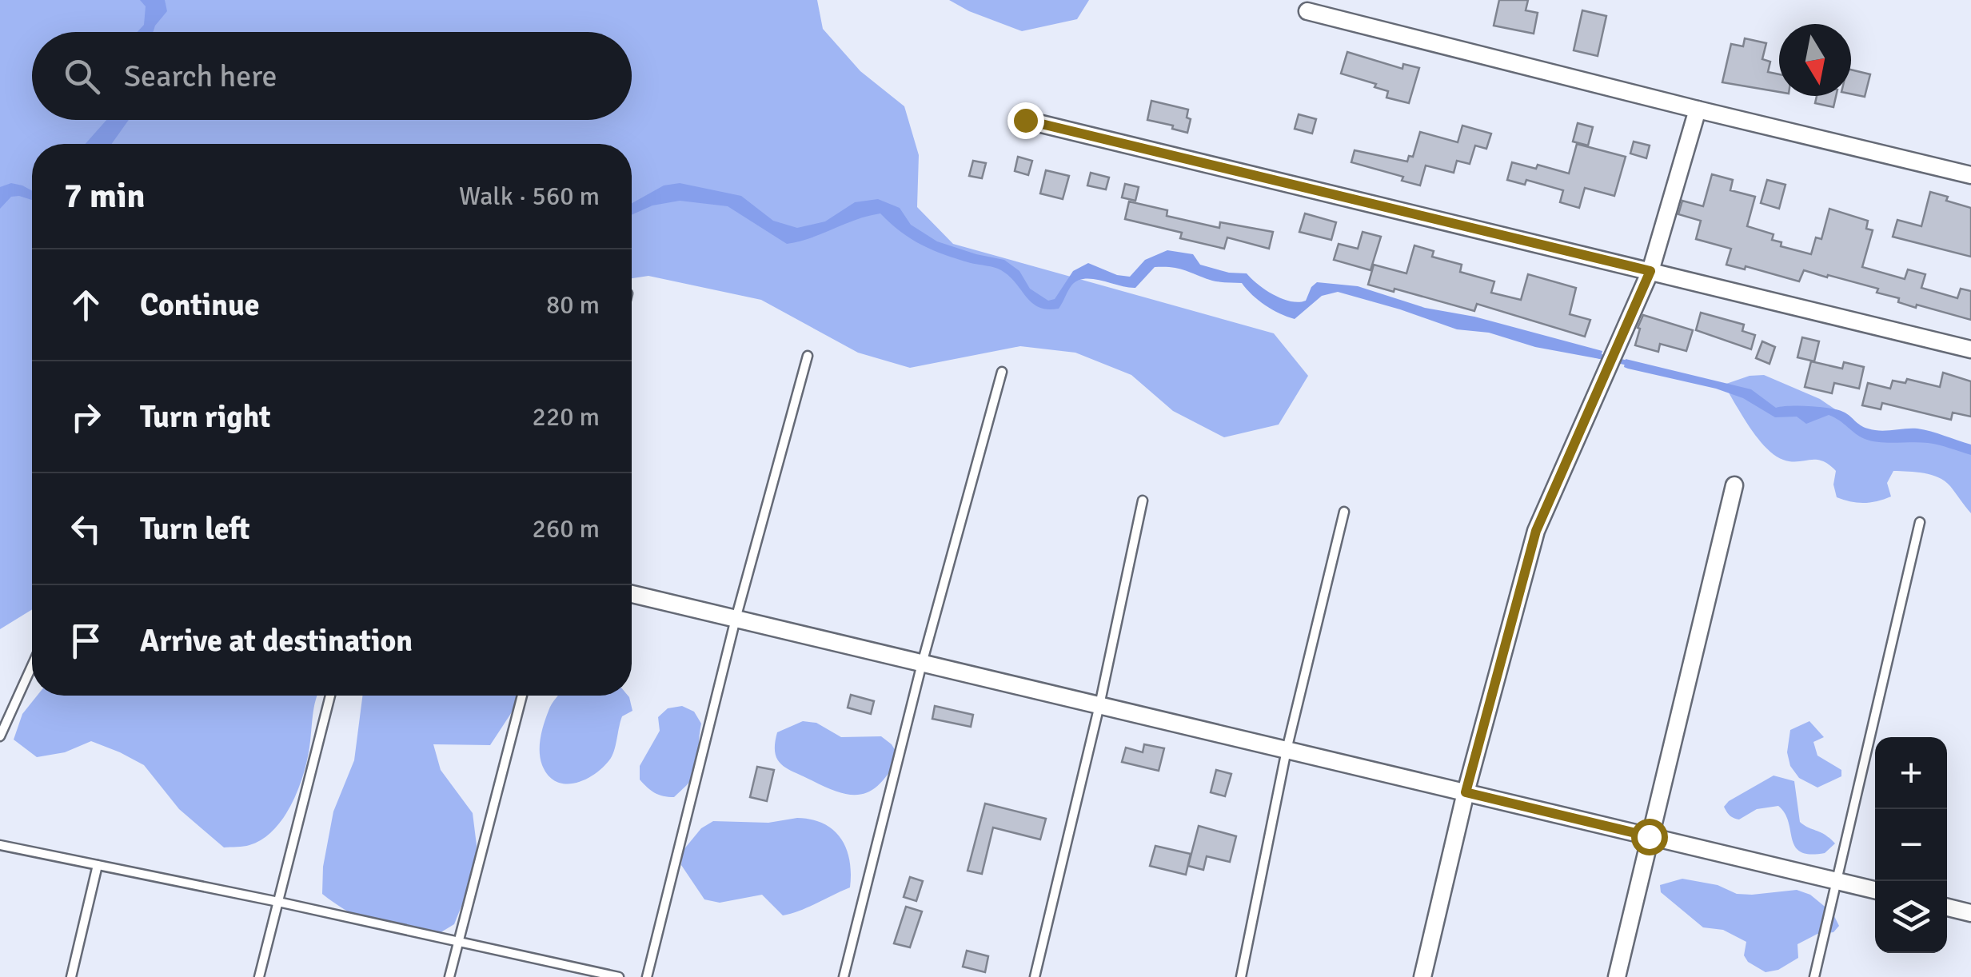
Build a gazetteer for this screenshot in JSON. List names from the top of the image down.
{
  "north": "bottom",
  "page": {
    "search": "Search here",
    "heading": ["7 min", "Walk · 560 m"],
    "list": [
      ["Continue", "80 m"],
      ["Turn right", "220 m"],
      ["Turn left", "260 m"],
      "Arrive at destination"
    ],
    "map_buttons": ["+", "−"]
  }
}
